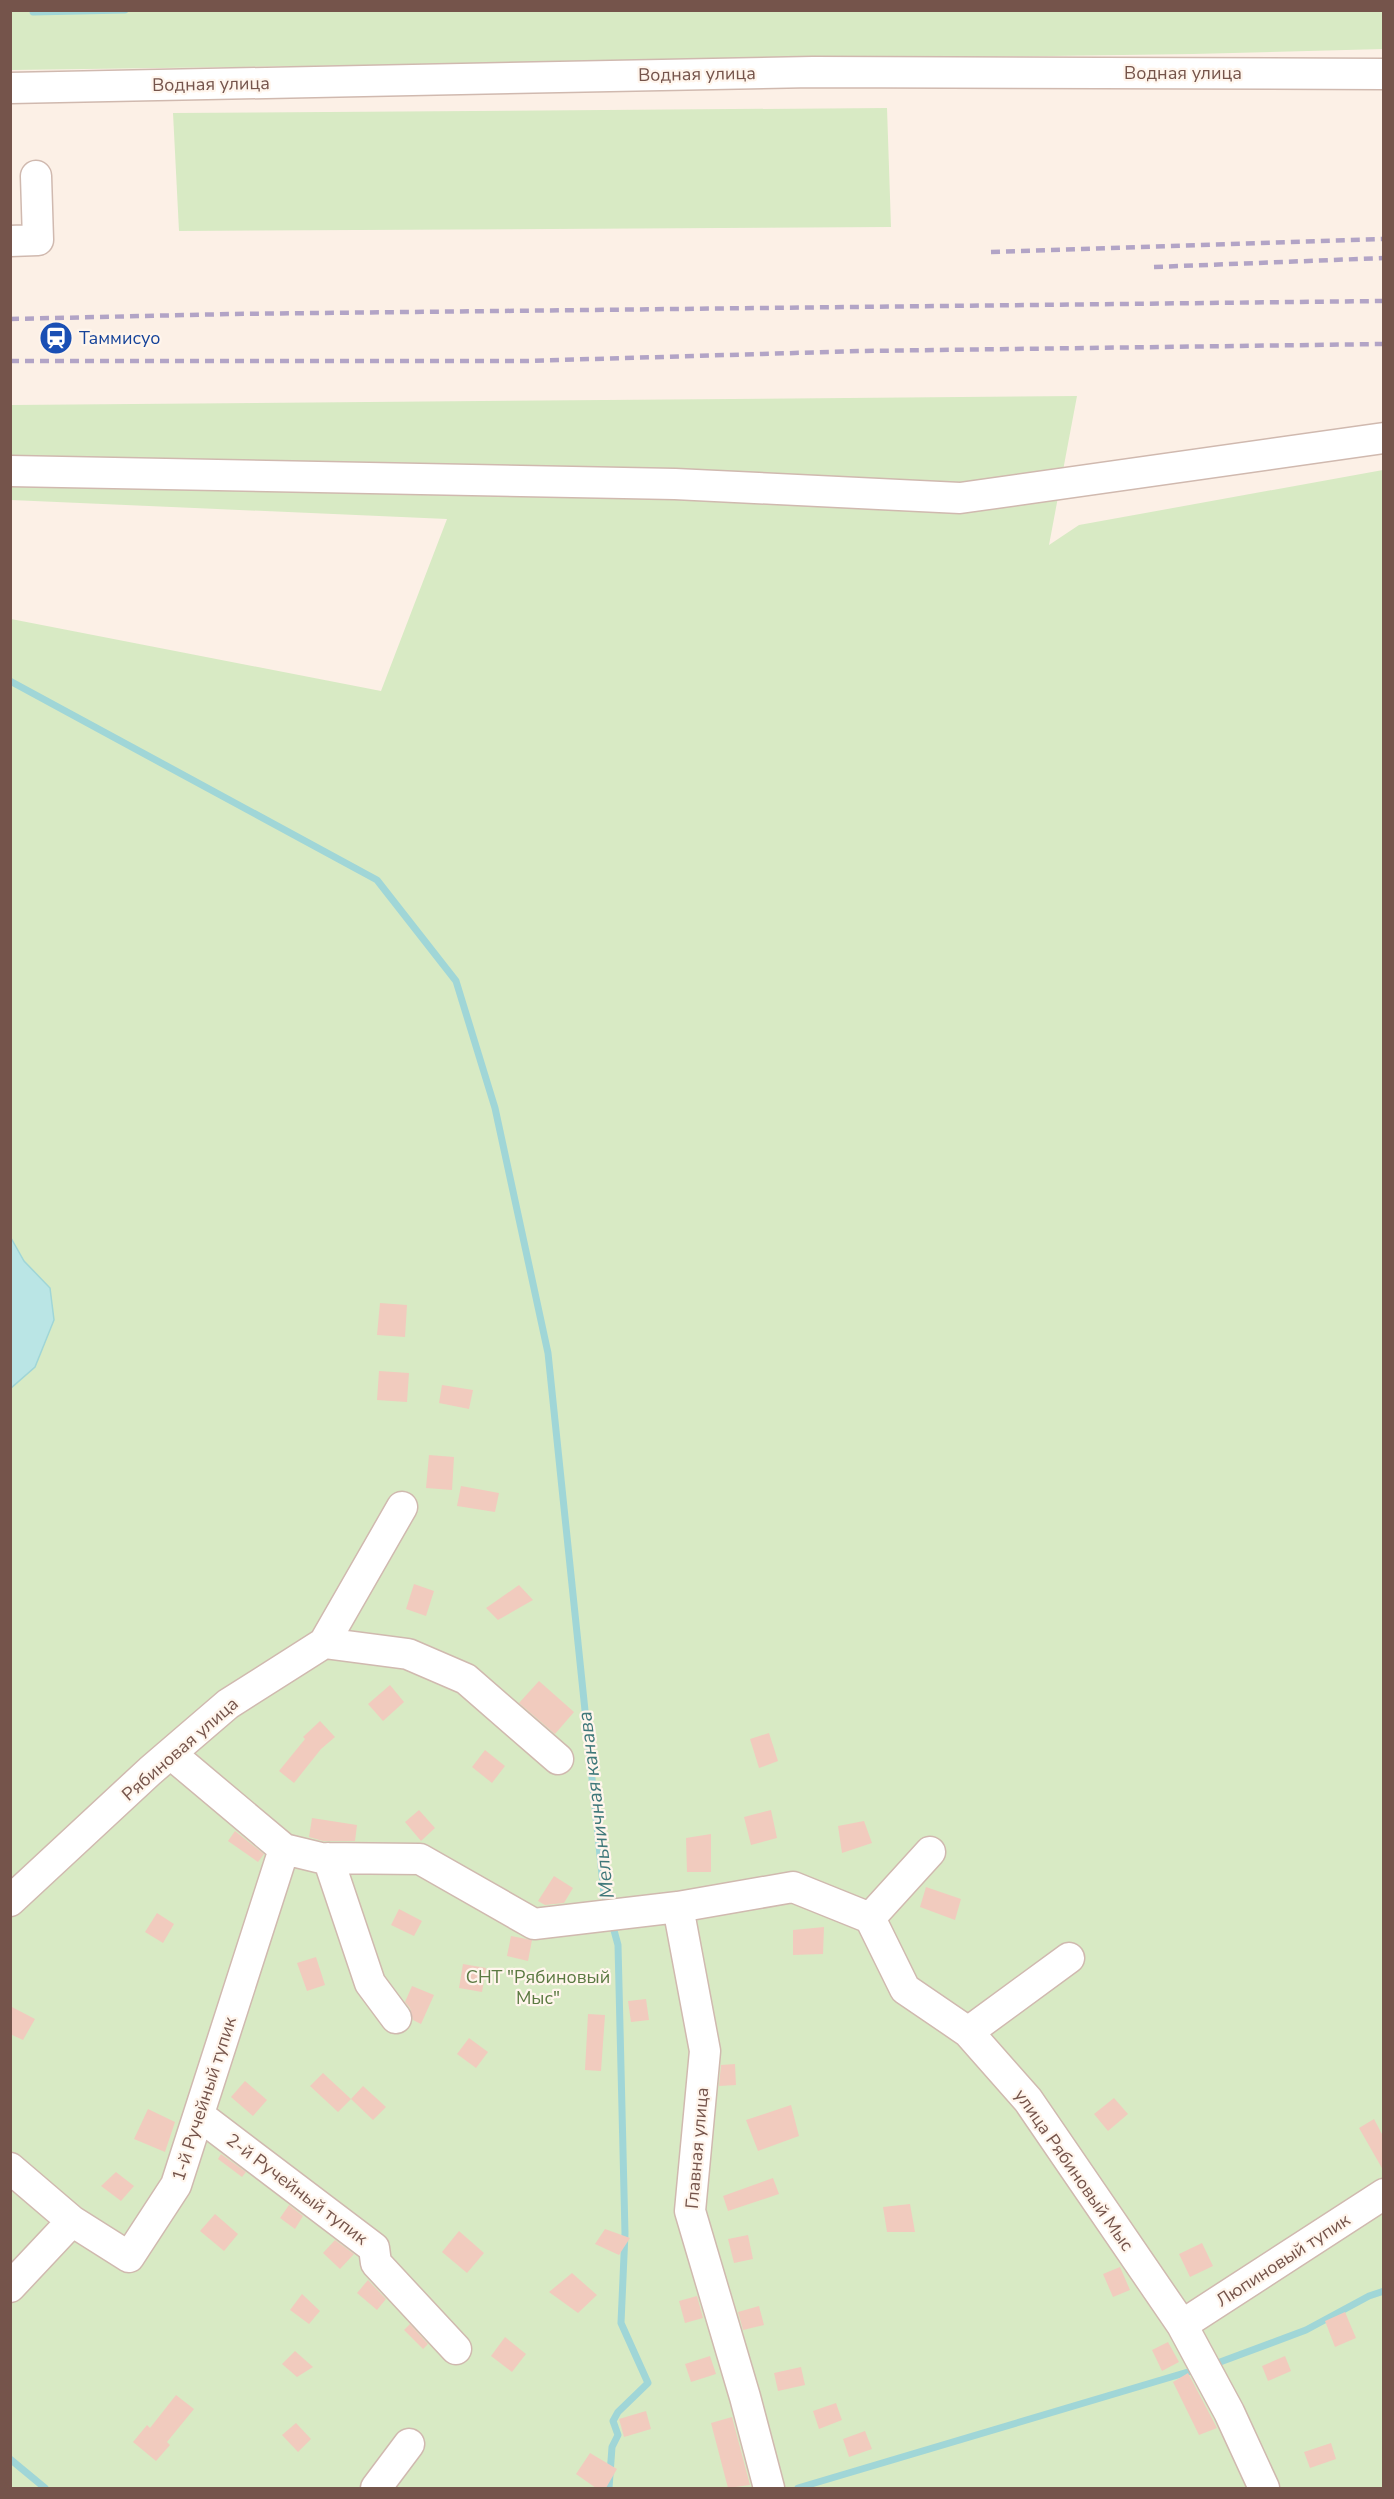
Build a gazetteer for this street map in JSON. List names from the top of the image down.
{
  "streets": {
    "street": [
      "Водная улица",
      "Рябиновая улица",
      "1-й Ручейный тупик",
      "Главная улица",
      "улица Рябиновый Мыс",
      "2-й Ручейный тупик",
      "Люпиновый тупик"
    ]
  },
  "crossings": [
    ["1-й Ручейный тупик", "2-й Ручейный тупик"],
    ["улица Рябиновый Мыс", "Люпиновый тупик"]
  ],
  "water": ["Мельничная канава"],
  "parks": ["СНТ \"Рябиновый Мыс\""],
  "places": {
    "station": ["Таммисуо"]
  }
}
